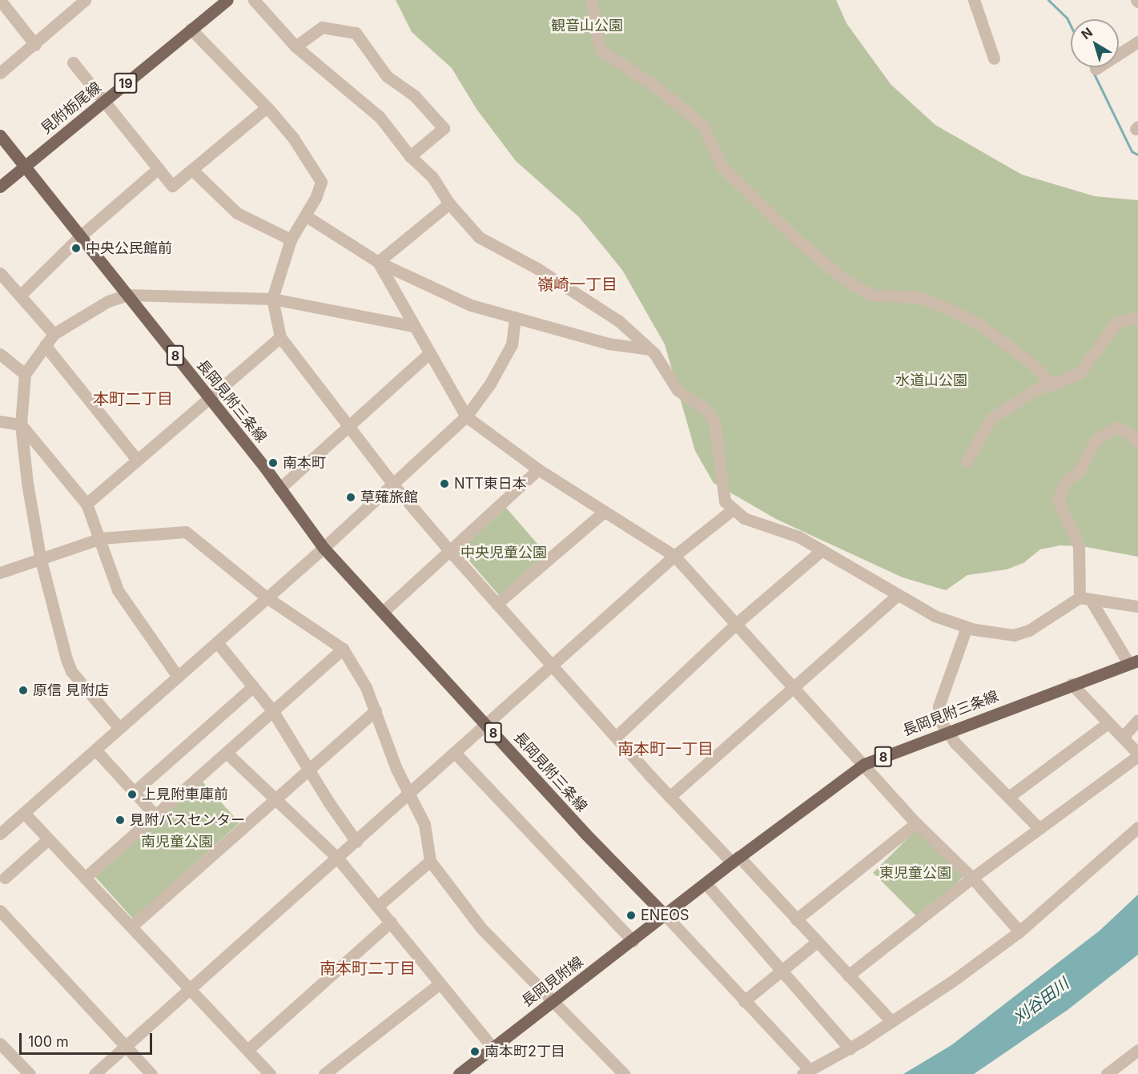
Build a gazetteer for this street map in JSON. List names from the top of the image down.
{
  "streets": {
    "main road": [
      "19",
      "見附栃尾線",
      "8",
      "長岡見附三条線",
      "長岡見附線"
    ]
  },
  "crossings": [
    ["見附栃尾線", "長岡見附三条線"],
    ["長岡見附三条線", "長岡見附線"]
  ],
  "districts": [
    "嶺崎一丁目",
    "本町二丁目",
    "南本町一丁目",
    "南本町二丁目"
  ],
  "water": ["刈谷田川"],
  "parks": [
    "観音山公園",
    "水道山公園",
    "中央児童公園",
    "南児童公園",
    "東児童公園"
  ],
  "places": [
    "中央公民館前",
    "南本町",
    "NTT東日本",
    "草薙旅館",
    "原信 見附店",
    "上見附車庫前",
    "見附バスセンター",
    "ENEOS",
    "南本町2丁目"
  ],
  "scale_bar": "100 m",
  "north": "top left"
}
